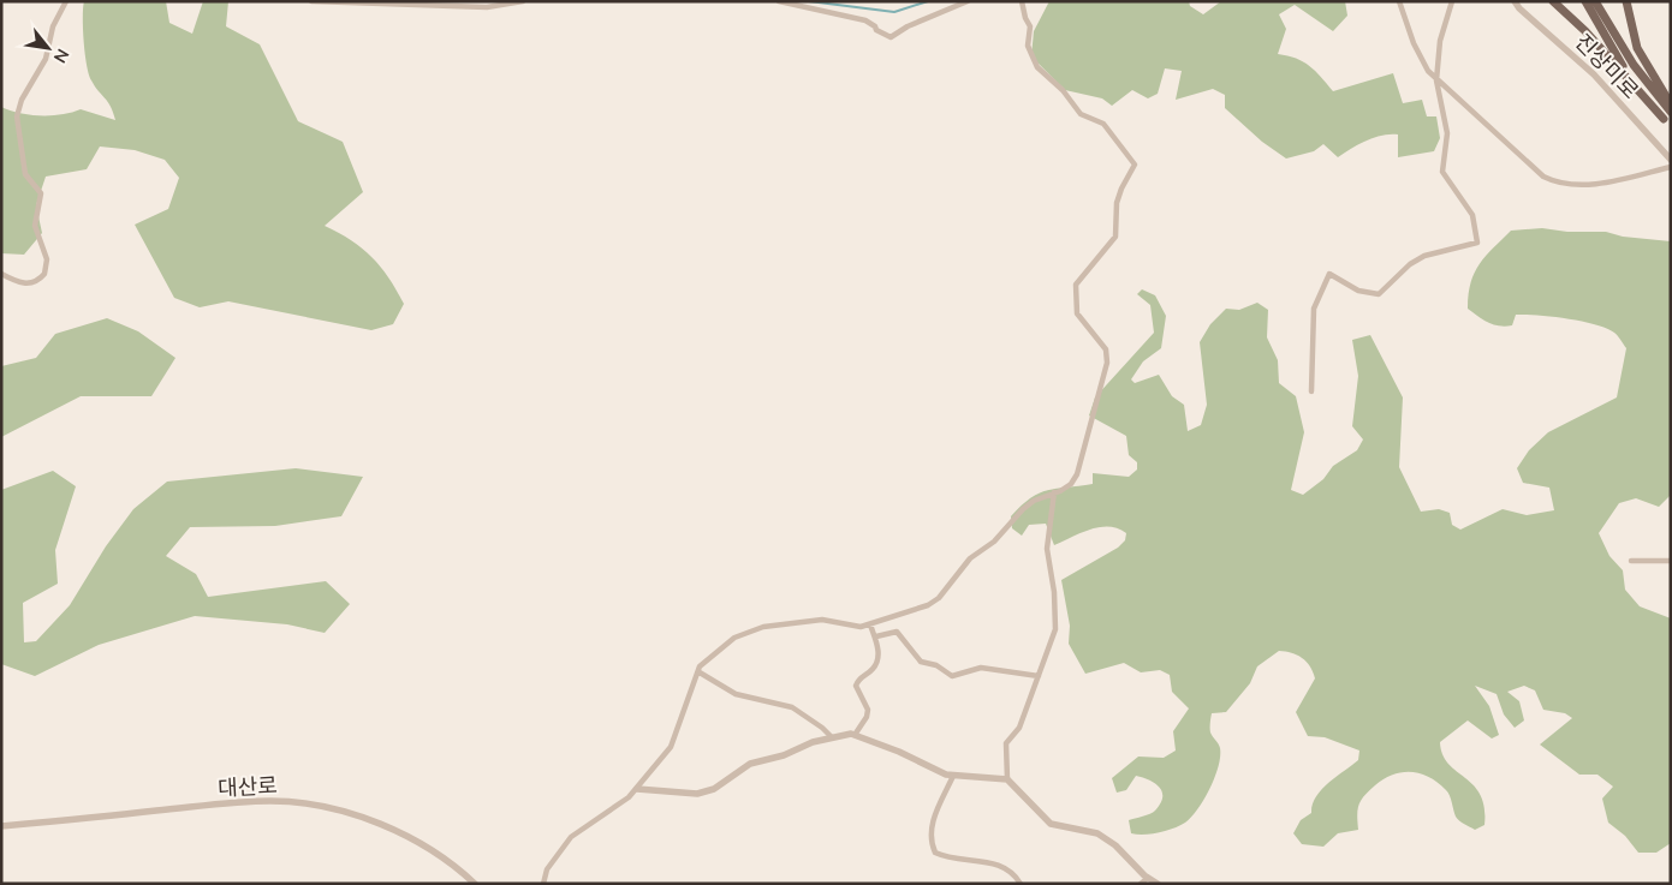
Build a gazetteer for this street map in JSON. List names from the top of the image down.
{
  "streets": {
    "street": ["진상미로", "대산로"]
  },
  "north": "bottom right"
}
